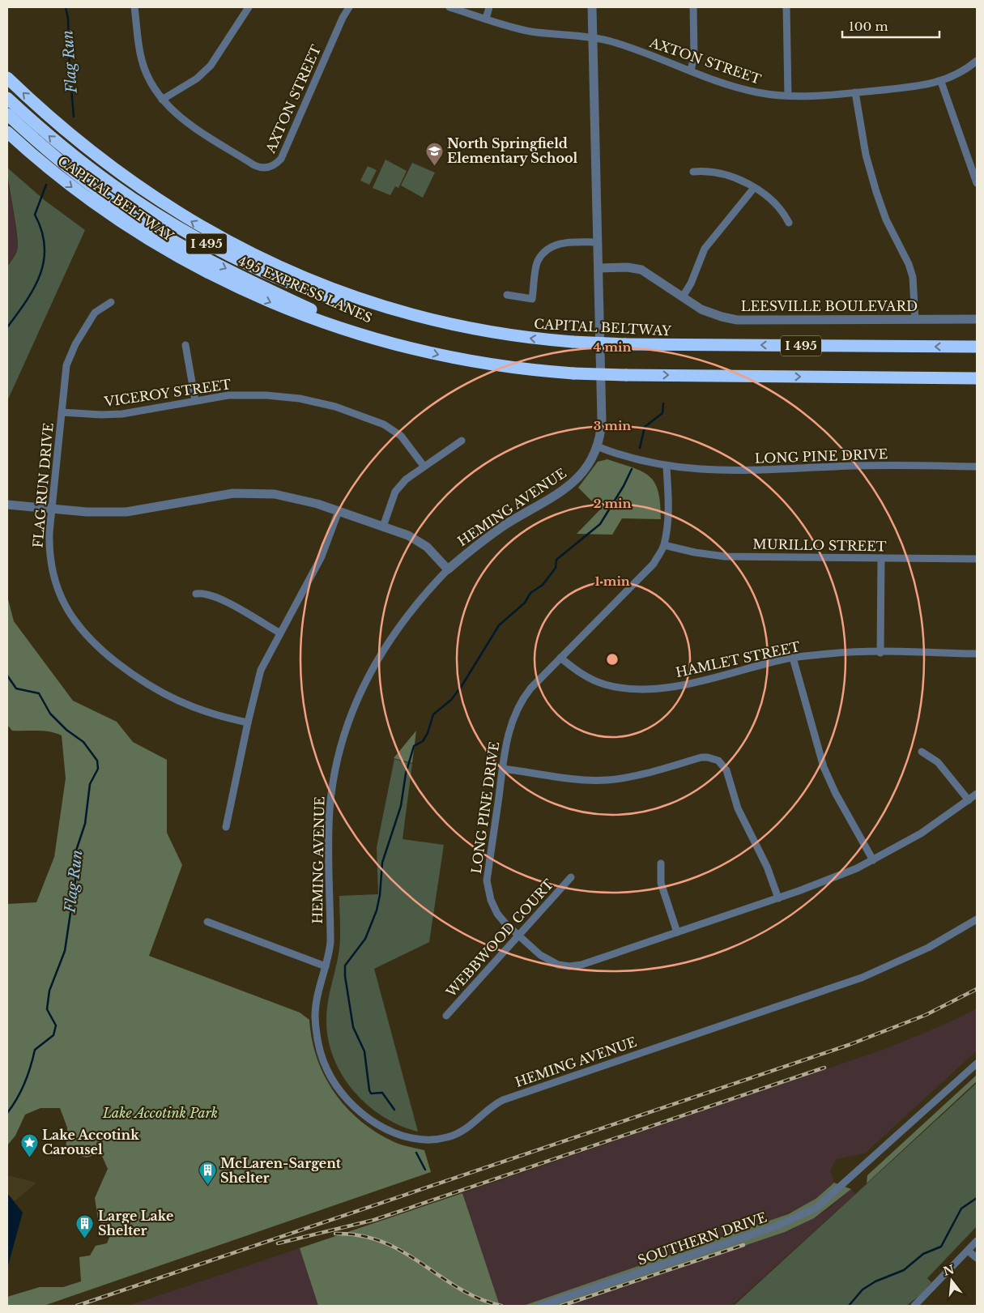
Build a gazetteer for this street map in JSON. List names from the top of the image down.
{
  "streets": {
    "highway": ["CAPITAL BELTWAY", "I 495", "495 EXPRESS LANES"],
    "street": [
      "AXTON STREET",
      "LEESVILLE BOULEVARD",
      "VICEROY STREET",
      "LONG PINE DRIVE",
      "FLAG RUN DRIVE",
      "HEMING AVENUE",
      "MURILLO STREET",
      "HAMLET STREET",
      "WEBBWOOD COURT",
      "SOUTHERN DRIVE"
    ]
  },
  "crossings": [
    ["AXTON STREET", "HEMING AVENUE"],
    ["CAPITAL BELTWAY", "495 EXPRESS LANES"],
    ["LEESVILLE BOULEVARD", "HEMING AVENUE"],
    ["VICEROY STREET", "FLAG RUN DRIVE"],
    ["LONG PINE DRIVE", "HEMING AVENUE"],
    ["LONG PINE DRIVE", "MURILLO STREET"],
    ["LONG PINE DRIVE", "HAMLET STREET"],
    ["LONG PINE DRIVE", "WEBBWOOD COURT"]
  ],
  "water": ["Flag Run"],
  "parks": ["Lake Accotink Park"],
  "places": {
    "school or university": ["North Springfield Elementary School"],
    "place": ["Lake Accotink Carousel"],
    "building": ["McLaren-Sargent Shelter", "Large Lake Shelter"]
  },
  "scale_bar": "100 m",
  "north": "top",
  "rings": [
    "4 min",
    "3 min",
    "2 min",
    "1 min"
  ]
}
